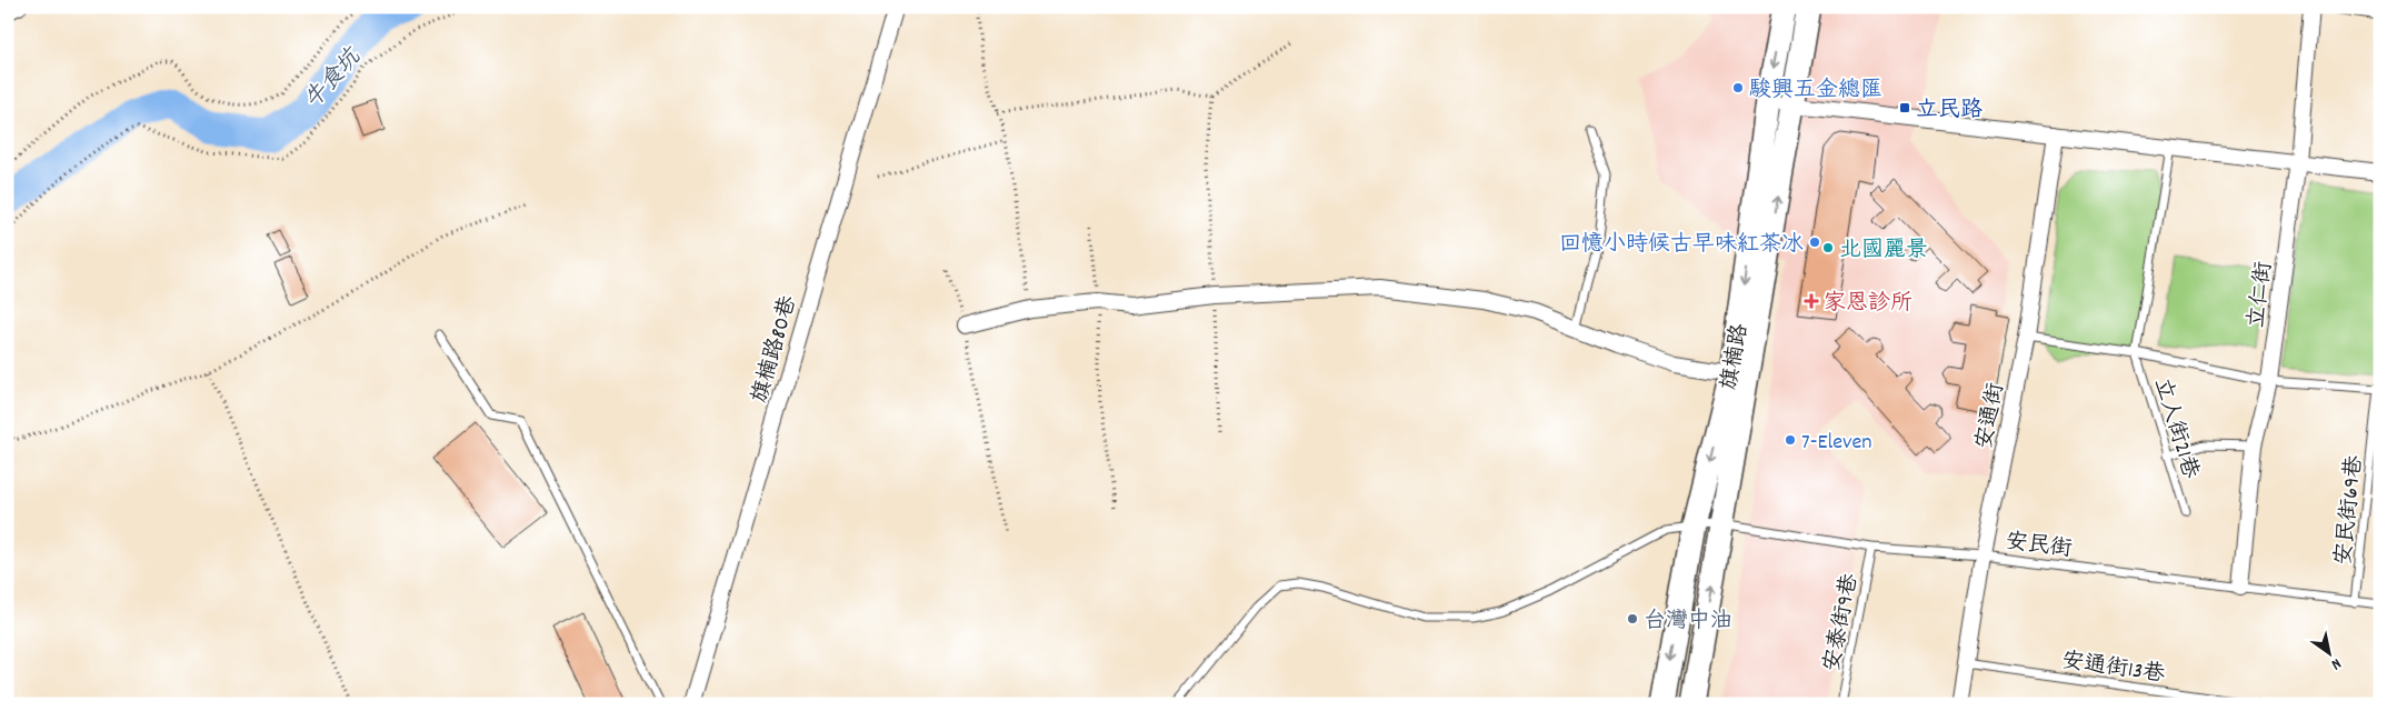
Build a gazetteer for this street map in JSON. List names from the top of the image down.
{
  "streets": {
    "main road": ["旗楠路"],
    "street": ["立仁街", "旗楠路80巷", "安通街"],
    "lane": [
      "立人街21巷",
      "安民街69巷",
      "安民街",
      "安泰街9巷",
      "安通街13巷"
    ]
  },
  "crossings": [
    ["立仁街", "安民街"],
    ["旗楠路", "安民街"],
    ["安通街", "安民街"],
    ["安通街", "安通街13巷"],
    ["安民街69巷", "安民街"],
    ["安民街", "安泰街9巷"]
  ],
  "water": ["牛食坑"],
  "places": {
    "other": [
      "駿興五金總匯",
      "回憶小時候古早味紅茶冰",
      "北國麗景",
      "7-Eleven",
      "台灣中油"
    ],
    "transit": ["立民路"],
    "health": ["家恩診所"]
  },
  "north": "bottom right"
}
